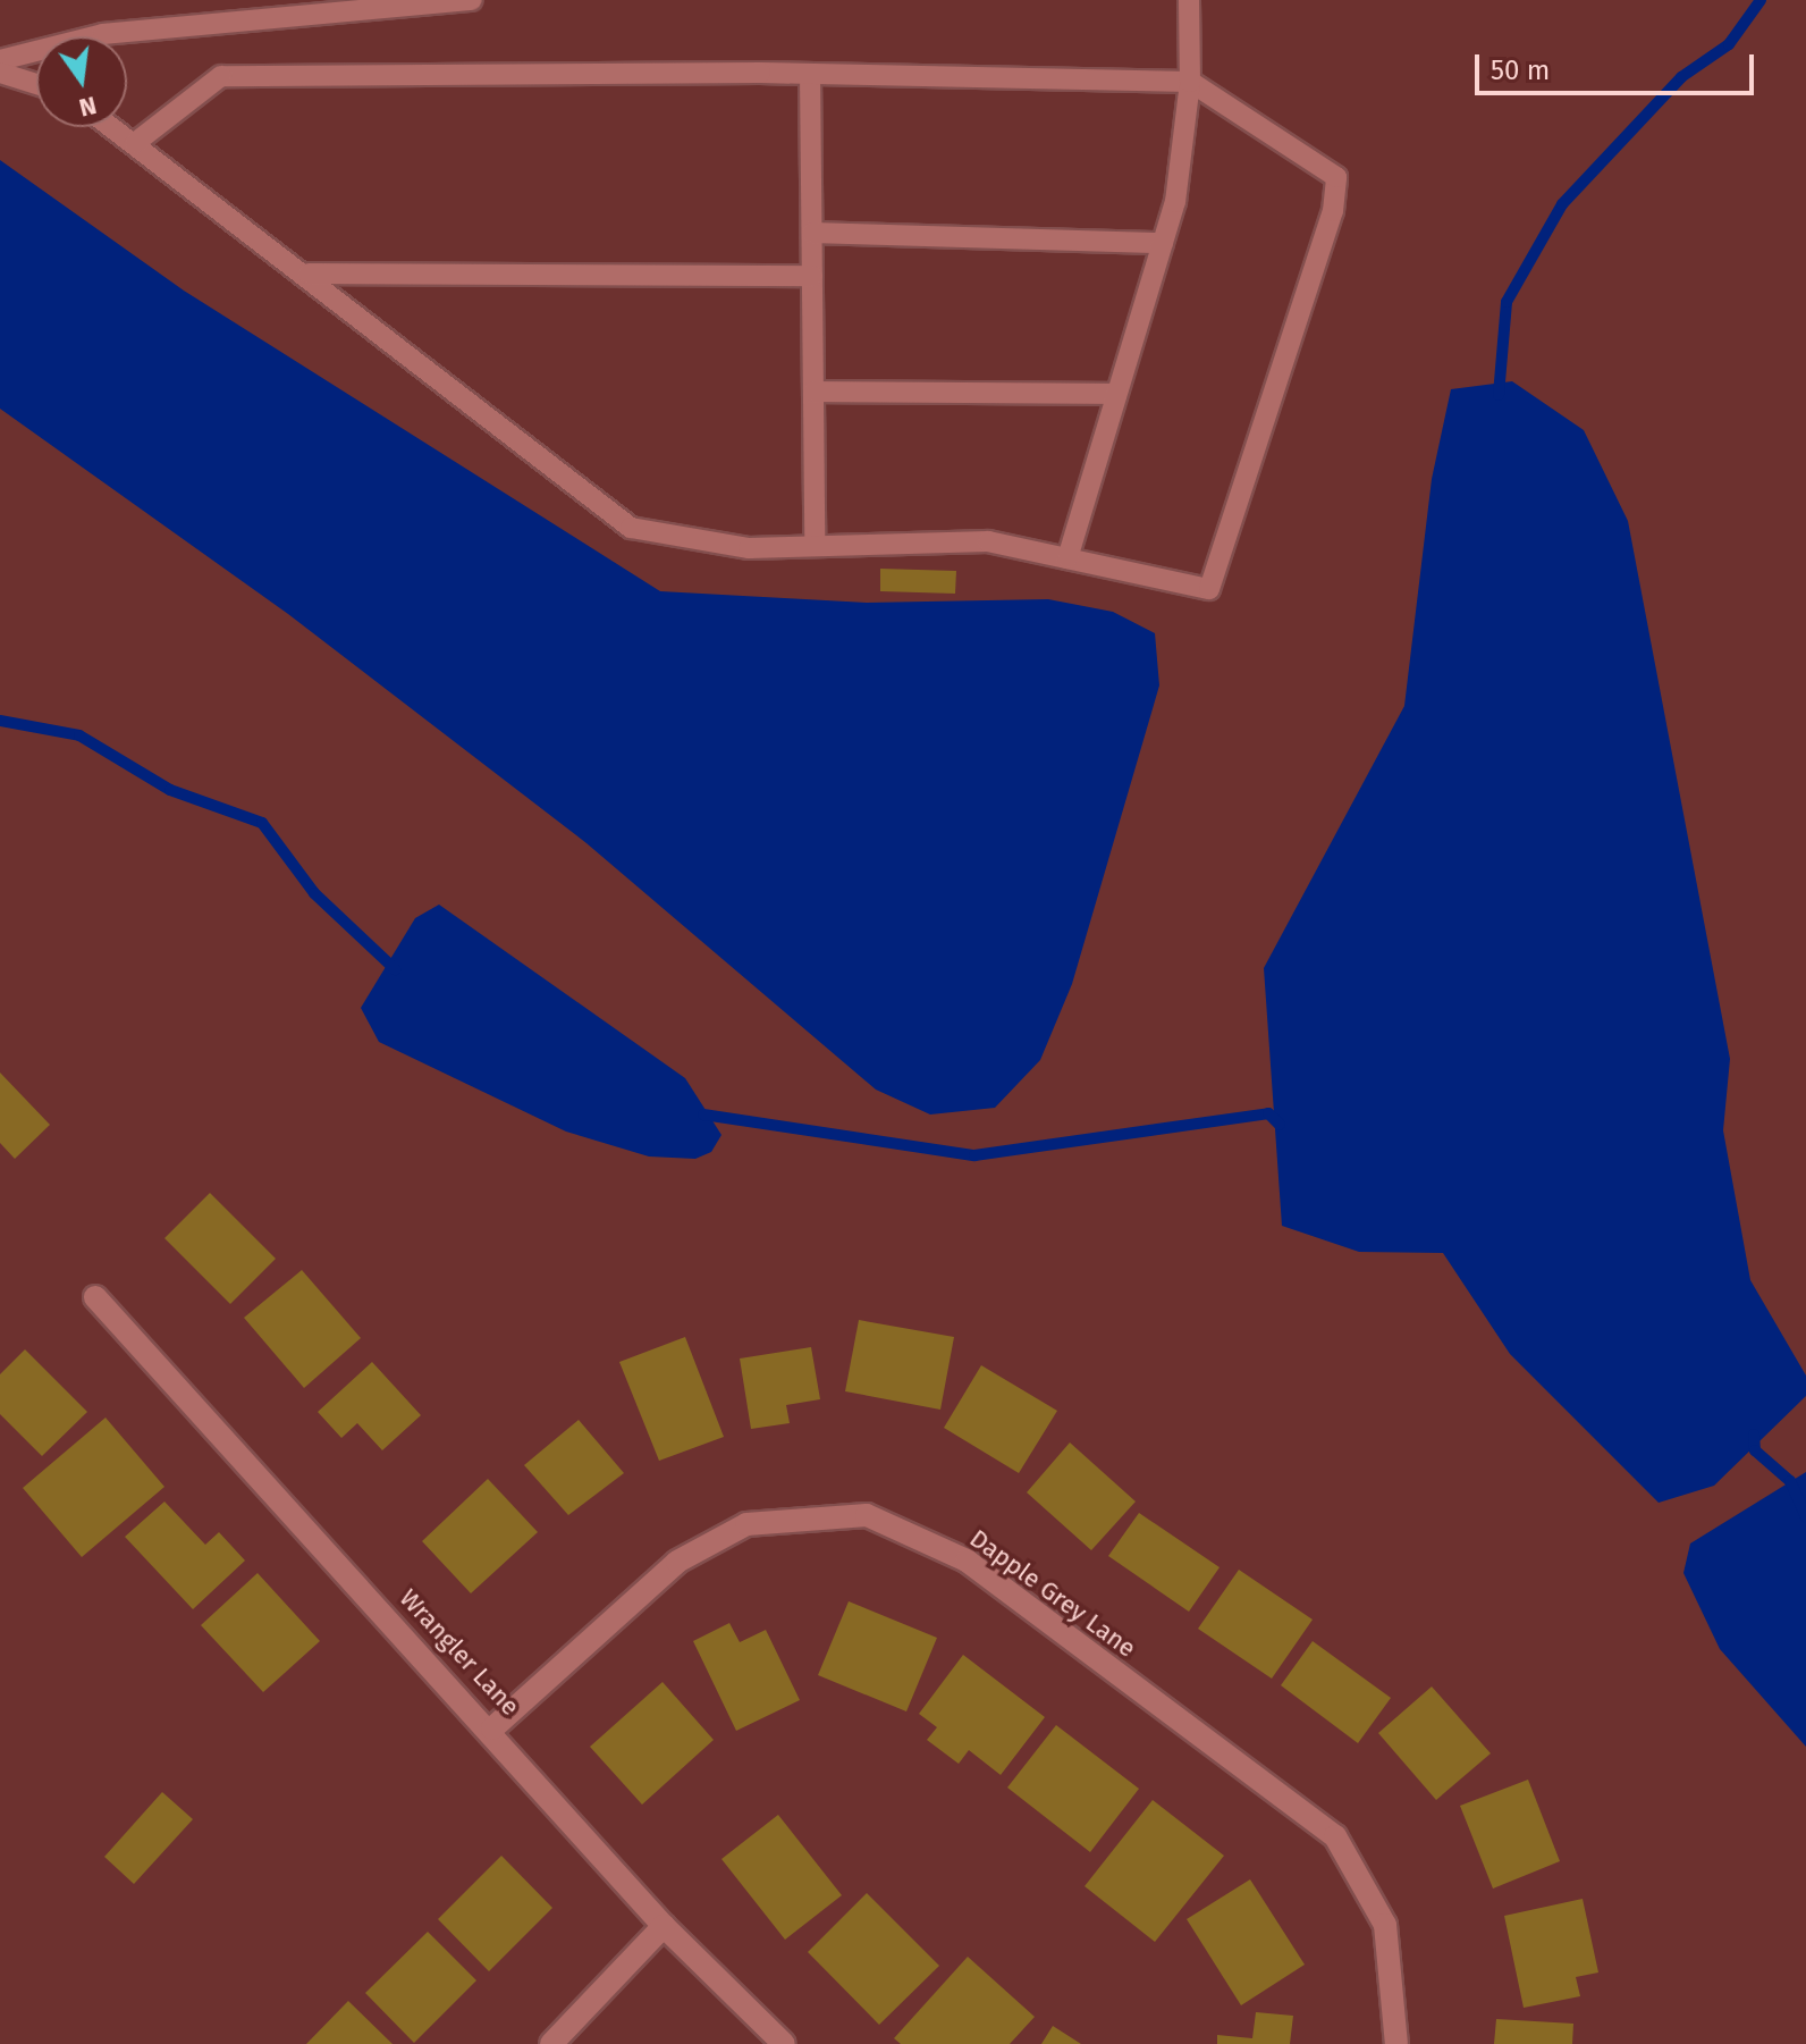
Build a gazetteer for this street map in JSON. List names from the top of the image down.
{
  "streets": {
    "street": ["Dapple Grey Lane", "Wrangler Lane"]
  },
  "crossings": [
    ["Dapple Grey Lane", "Wrangler Lane"]
  ],
  "scale_bar": "50 m",
  "north": "bottom"
}
